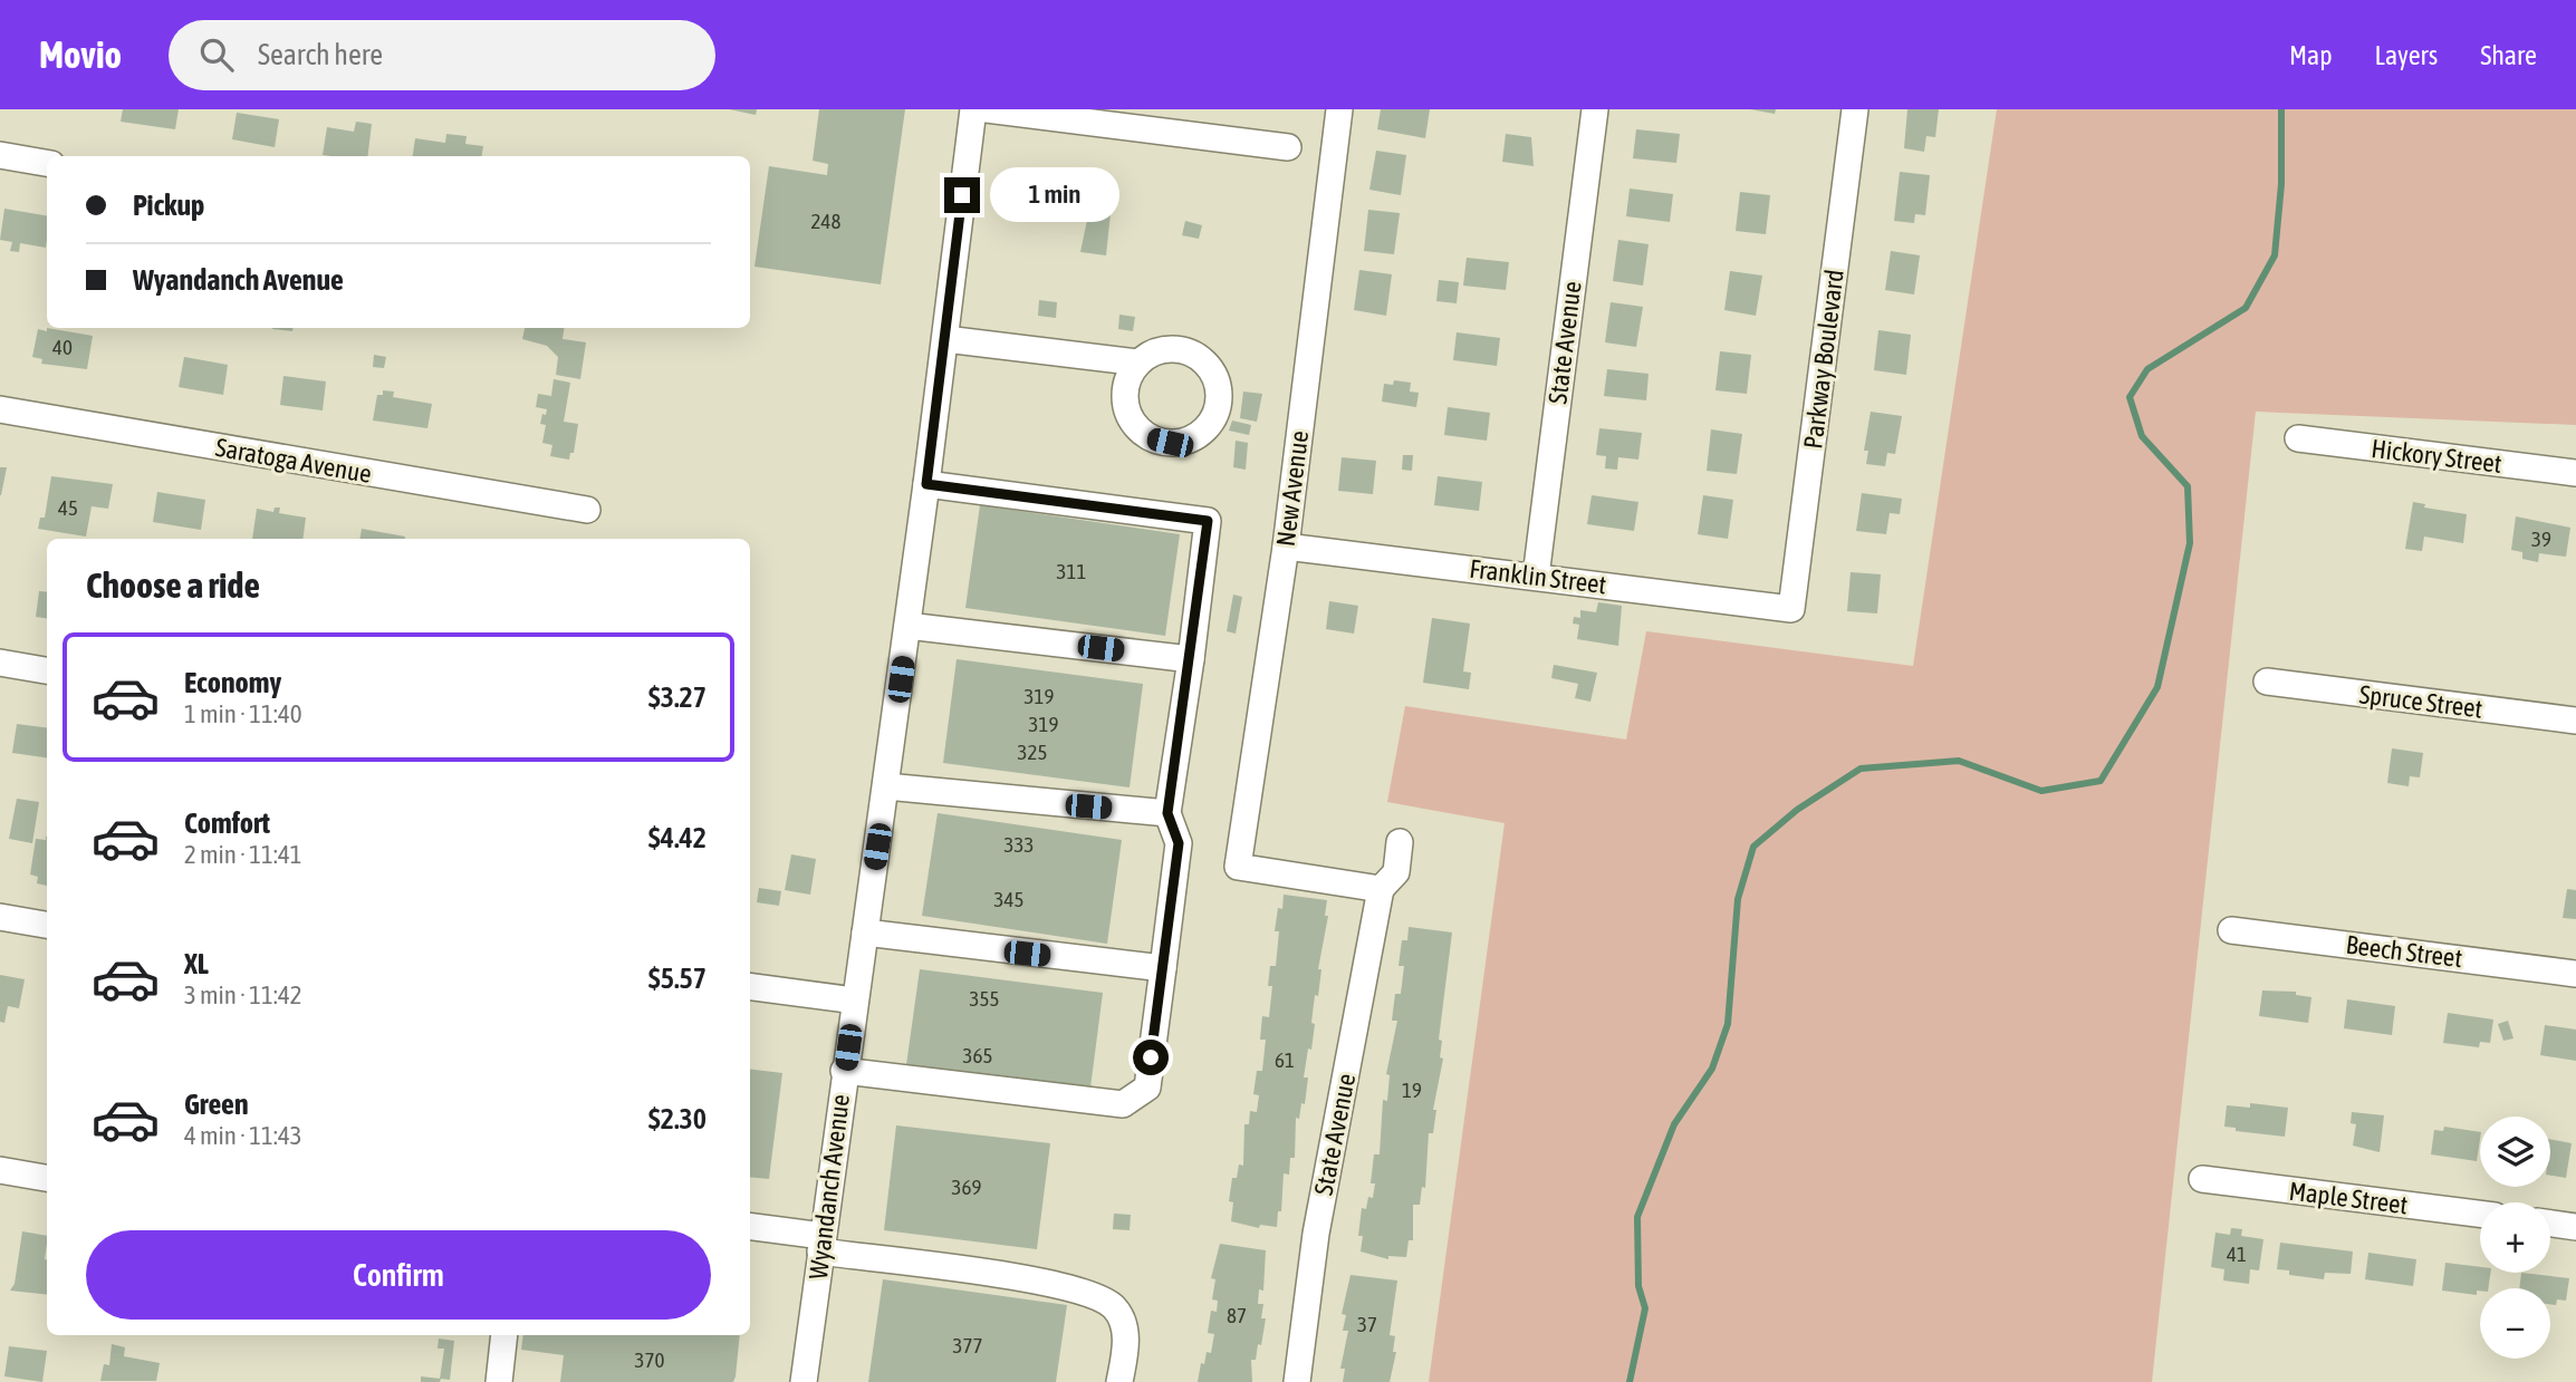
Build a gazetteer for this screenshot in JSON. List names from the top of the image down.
{
  "streets": {
    "street": [
      "State Avenue",
      "Parkway Boulevard",
      "Hickory Street",
      "Saratoga Avenue",
      "New Avenue",
      "Franklin Street",
      "Spruce Street",
      "Beech Street",
      "Wyandanch Avenue",
      "Maple Street"
    ]
  },
  "crossings": [
    ["State Avenue", "New Avenue"],
    ["State Avenue", "Franklin Street"],
    ["Parkway Boulevard", "Franklin Street"],
    ["New Avenue", "Franklin Street"]
  ],
  "house_numbers": [
    "248",
    "40",
    "45",
    "39",
    "311",
    "319",
    "319",
    "325",
    "333",
    "345",
    "355",
    "365",
    "61",
    "19",
    "369",
    "41",
    "87",
    "37",
    "377",
    "370"
  ],
  "page": {
    "header": "Movio",
    "search": "Search here",
    "nav": ["Map", "Layers", "Share"],
    "banner": ["Pickup", "Wyandanch Avenue"],
    "bubble": "1 min",
    "heading": "Choose a ride",
    "list": [
      {
        "name": "Economy",
        "note": "1 min · 11:40",
        "value": "$3.27"
      },
      {
        "name": "Comfort",
        "note": "2 min · 11:41",
        "value": "$4.42"
      },
      {
        "name": "XL",
        "note": "3 min · 11:42",
        "value": "$5.57"
      },
      {
        "name": "Green",
        "note": "4 min · 11:43",
        "value": "$2.30"
      }
    ],
    "map_buttons": ["+", "−"],
    "buttons": "Confirm"
  }
}
